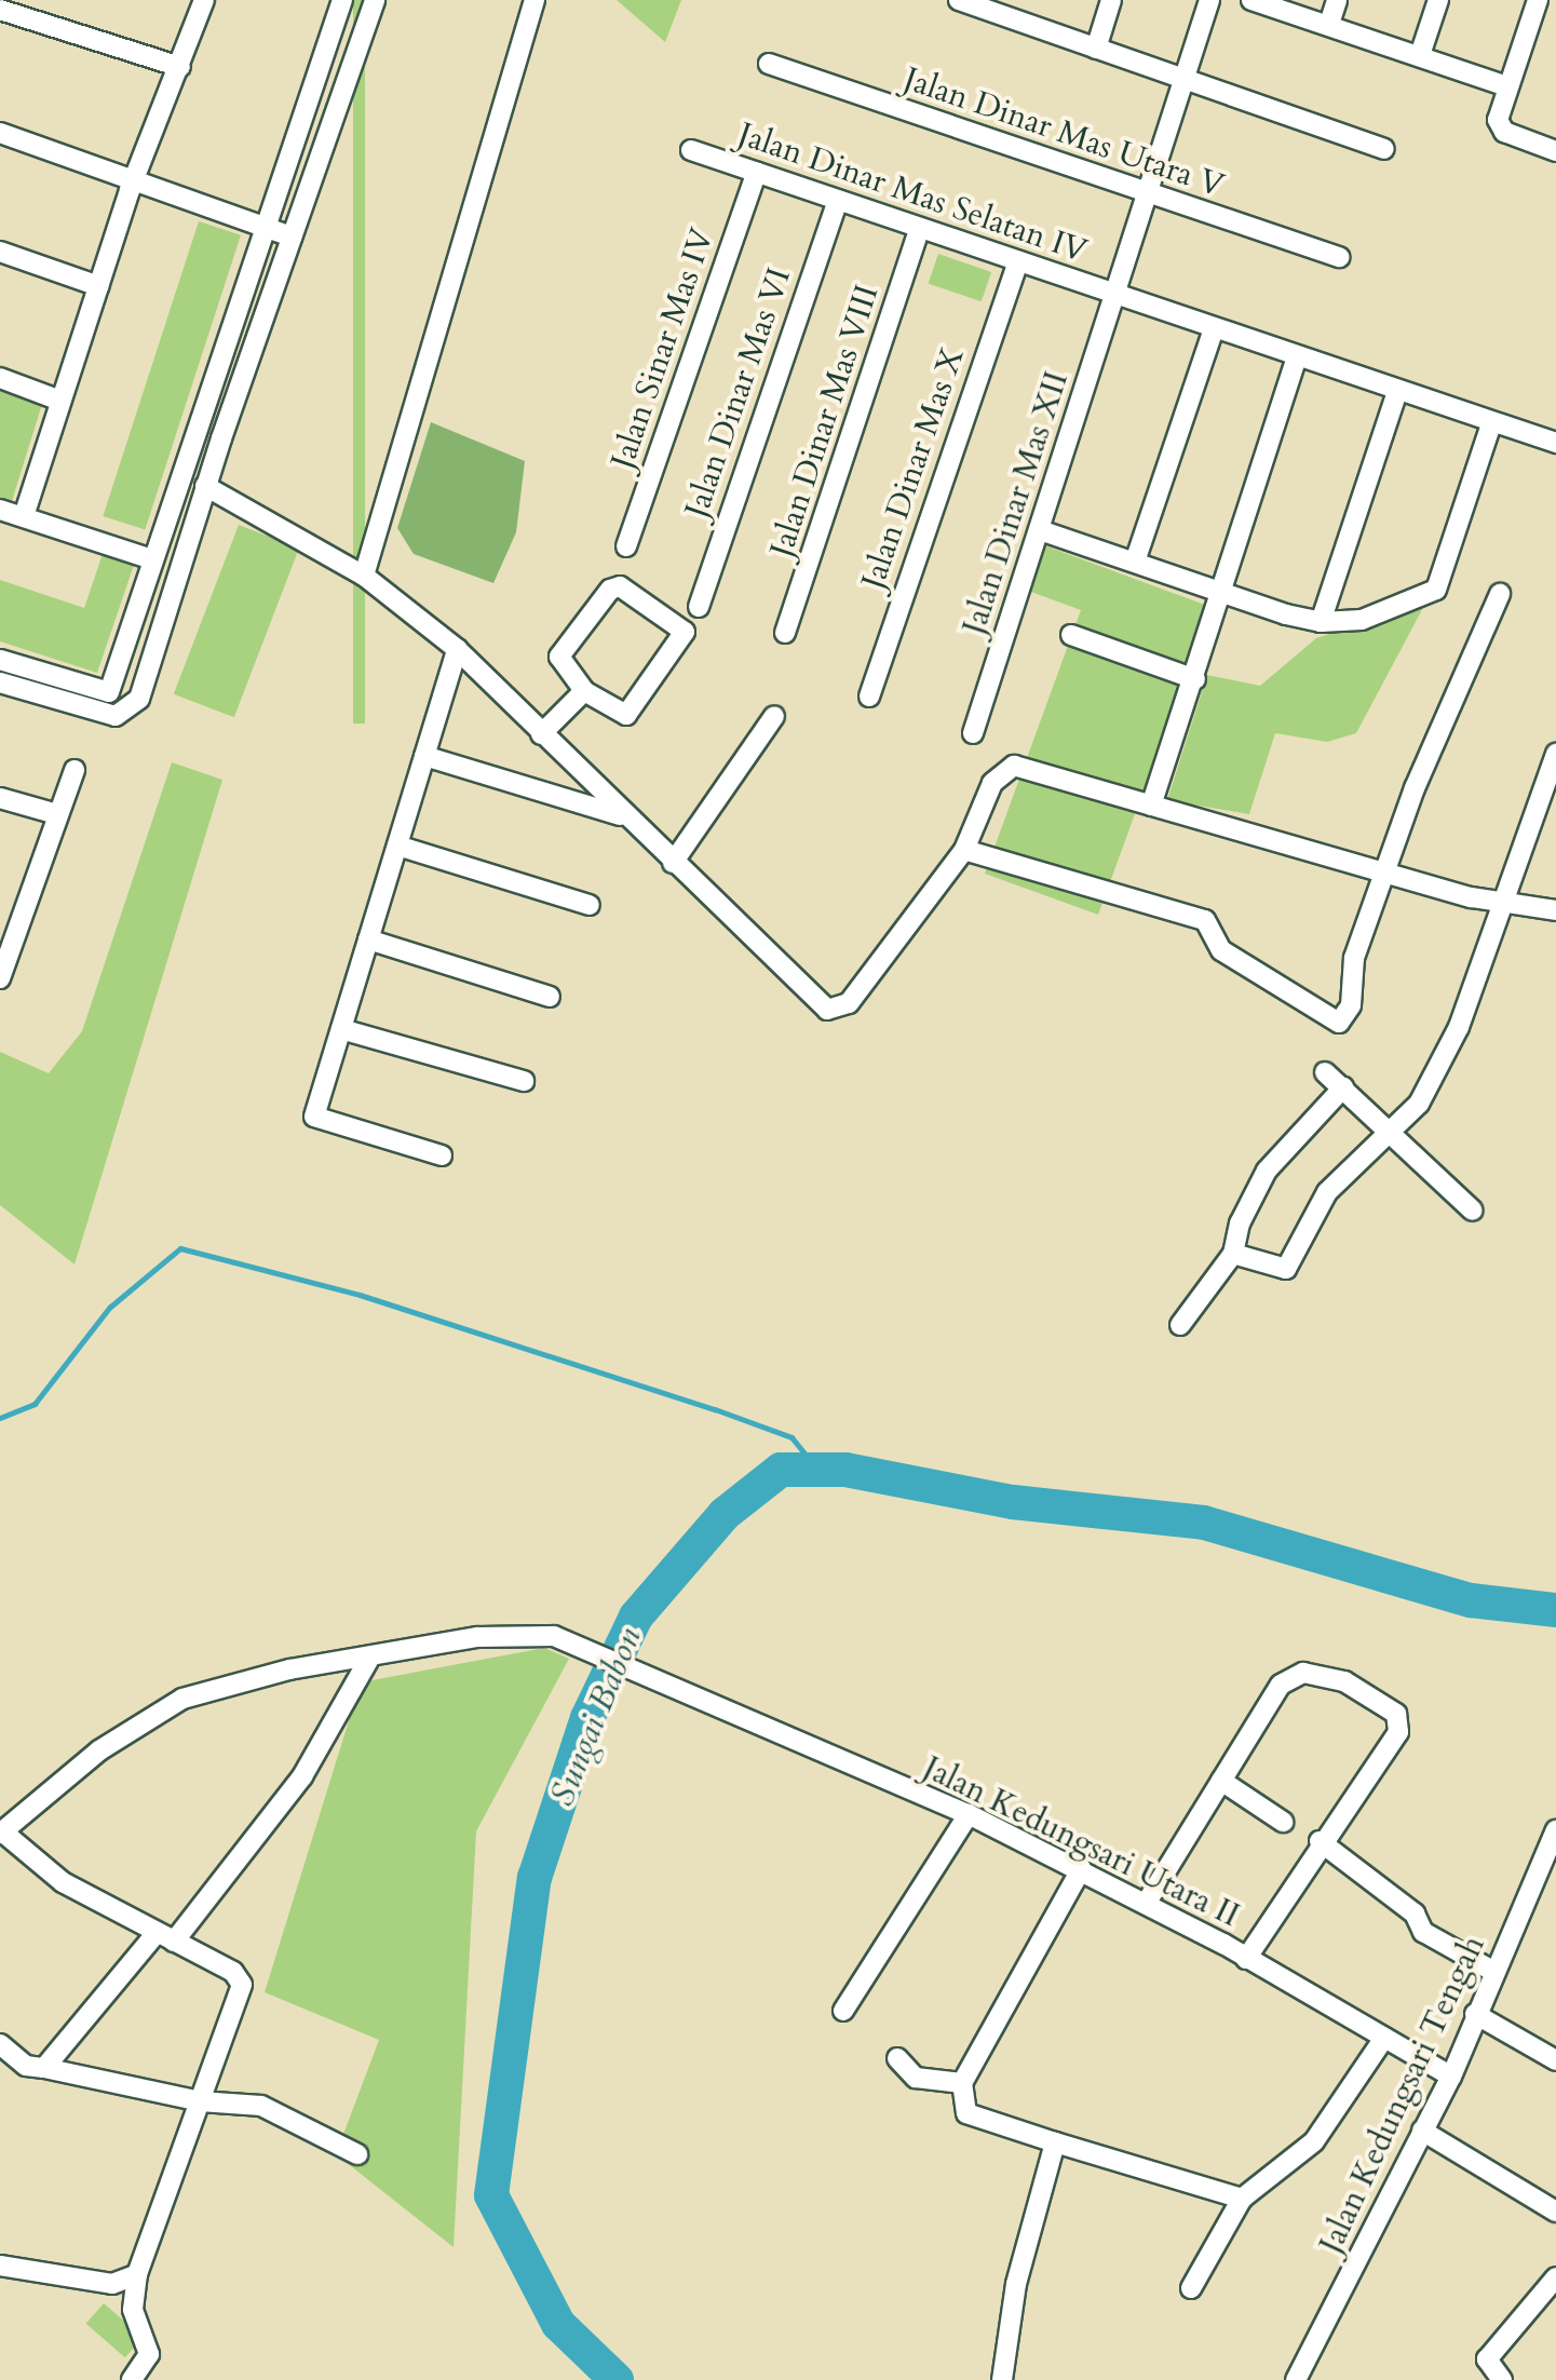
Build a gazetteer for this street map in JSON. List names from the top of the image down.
{
  "streets": {
    "street": [
      "Jalan Dinar Mas Utara V",
      "Jalan Dinar Mas Selatan IV",
      "Jalan Sinar Mas IV",
      "Jalan Dinar Mas VI",
      "Jalan Dinar Mas VIII",
      "Jalan Dinar Mas X",
      "Jalan Dinar Mas XII",
      "Jalan Kedungsari Utara II",
      "Jalan Kedungsari Tengah"
    ]
  },
  "crossings": [
    ["Jalan Dinar Mas Utara V", "Jalan Dinar Mas XII"],
    ["Jalan Dinar Mas Selatan IV", "Jalan Sinar Mas IV"],
    ["Jalan Dinar Mas Selatan IV", "Jalan Dinar Mas VI"],
    ["Jalan Dinar Mas Selatan IV", "Jalan Dinar Mas VIII"],
    ["Jalan Dinar Mas Selatan IV", "Jalan Dinar Mas X"],
    ["Jalan Dinar Mas Selatan IV", "Jalan Dinar Mas XII"],
    ["Jalan Kedungsari Utara II", "Jalan Kedungsari Tengah"]
  ],
  "water": ["Sungai Babon"]
}
